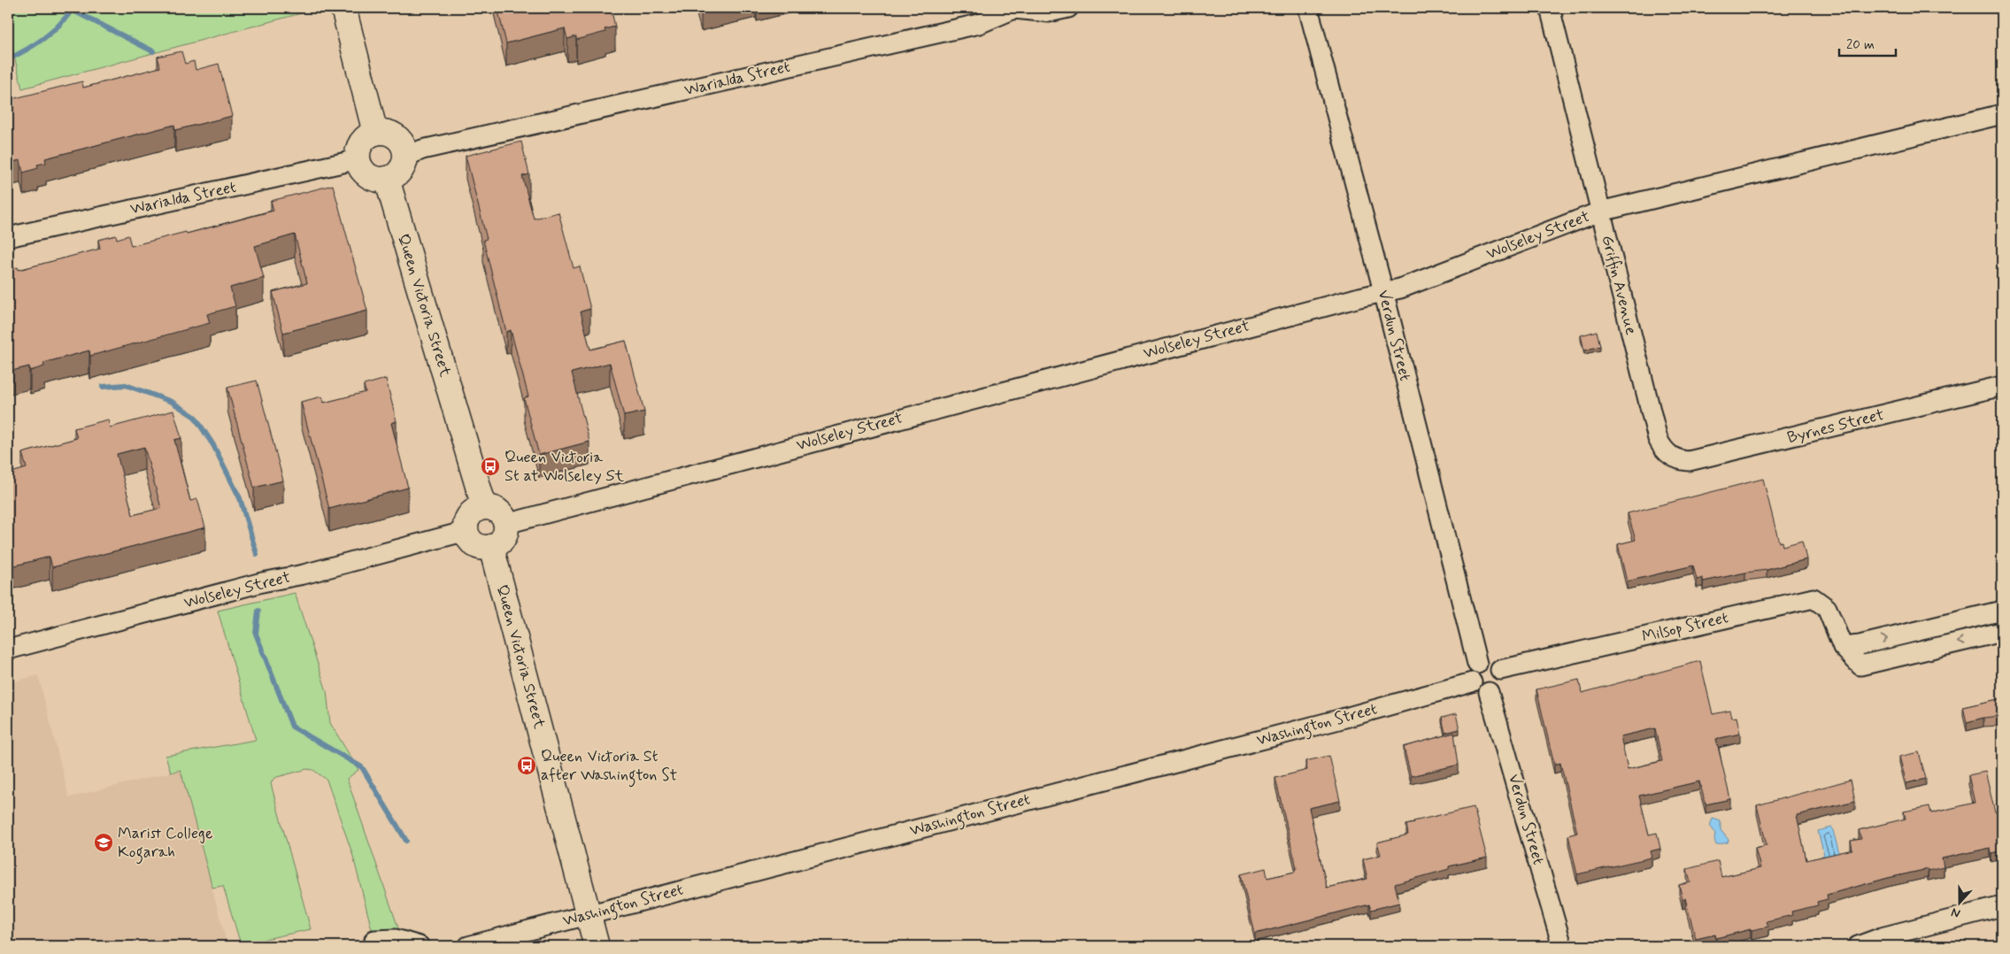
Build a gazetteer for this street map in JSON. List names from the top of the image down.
{
  "streets": {
    "main road": ["Queen Victoria Street"],
    "street": [
      "Warialda Street",
      "Wolseley Street",
      "Griffin Avenue",
      "Verdun Street",
      "Byrnes Street",
      "Milsop Street",
      "Washington Street"
    ]
  },
  "crossings": [
    ["Warialda Street", "Queen Victoria Street"],
    ["Wolseley Street", "Griffin Avenue"],
    ["Wolseley Street", "Queen Victoria Street"],
    ["Wolseley Street", "Verdun Street"],
    ["Griffin Avenue", "Byrnes Street"],
    ["Queen Victoria Street", "Washington Street"],
    ["Verdun Street", "Milsop Street"],
    ["Verdun Street", "Washington Street"],
    ["Milsop Street", "Washington Street"]
  ],
  "places": {
    "bus stop": ["Queen Victoria St at Wolseley St", "Queen Victoria St after Washington St"],
    "school or university": ["Marist College Kogarah"]
  },
  "scale_bar": "20 m",
  "north": "bottom"
}
